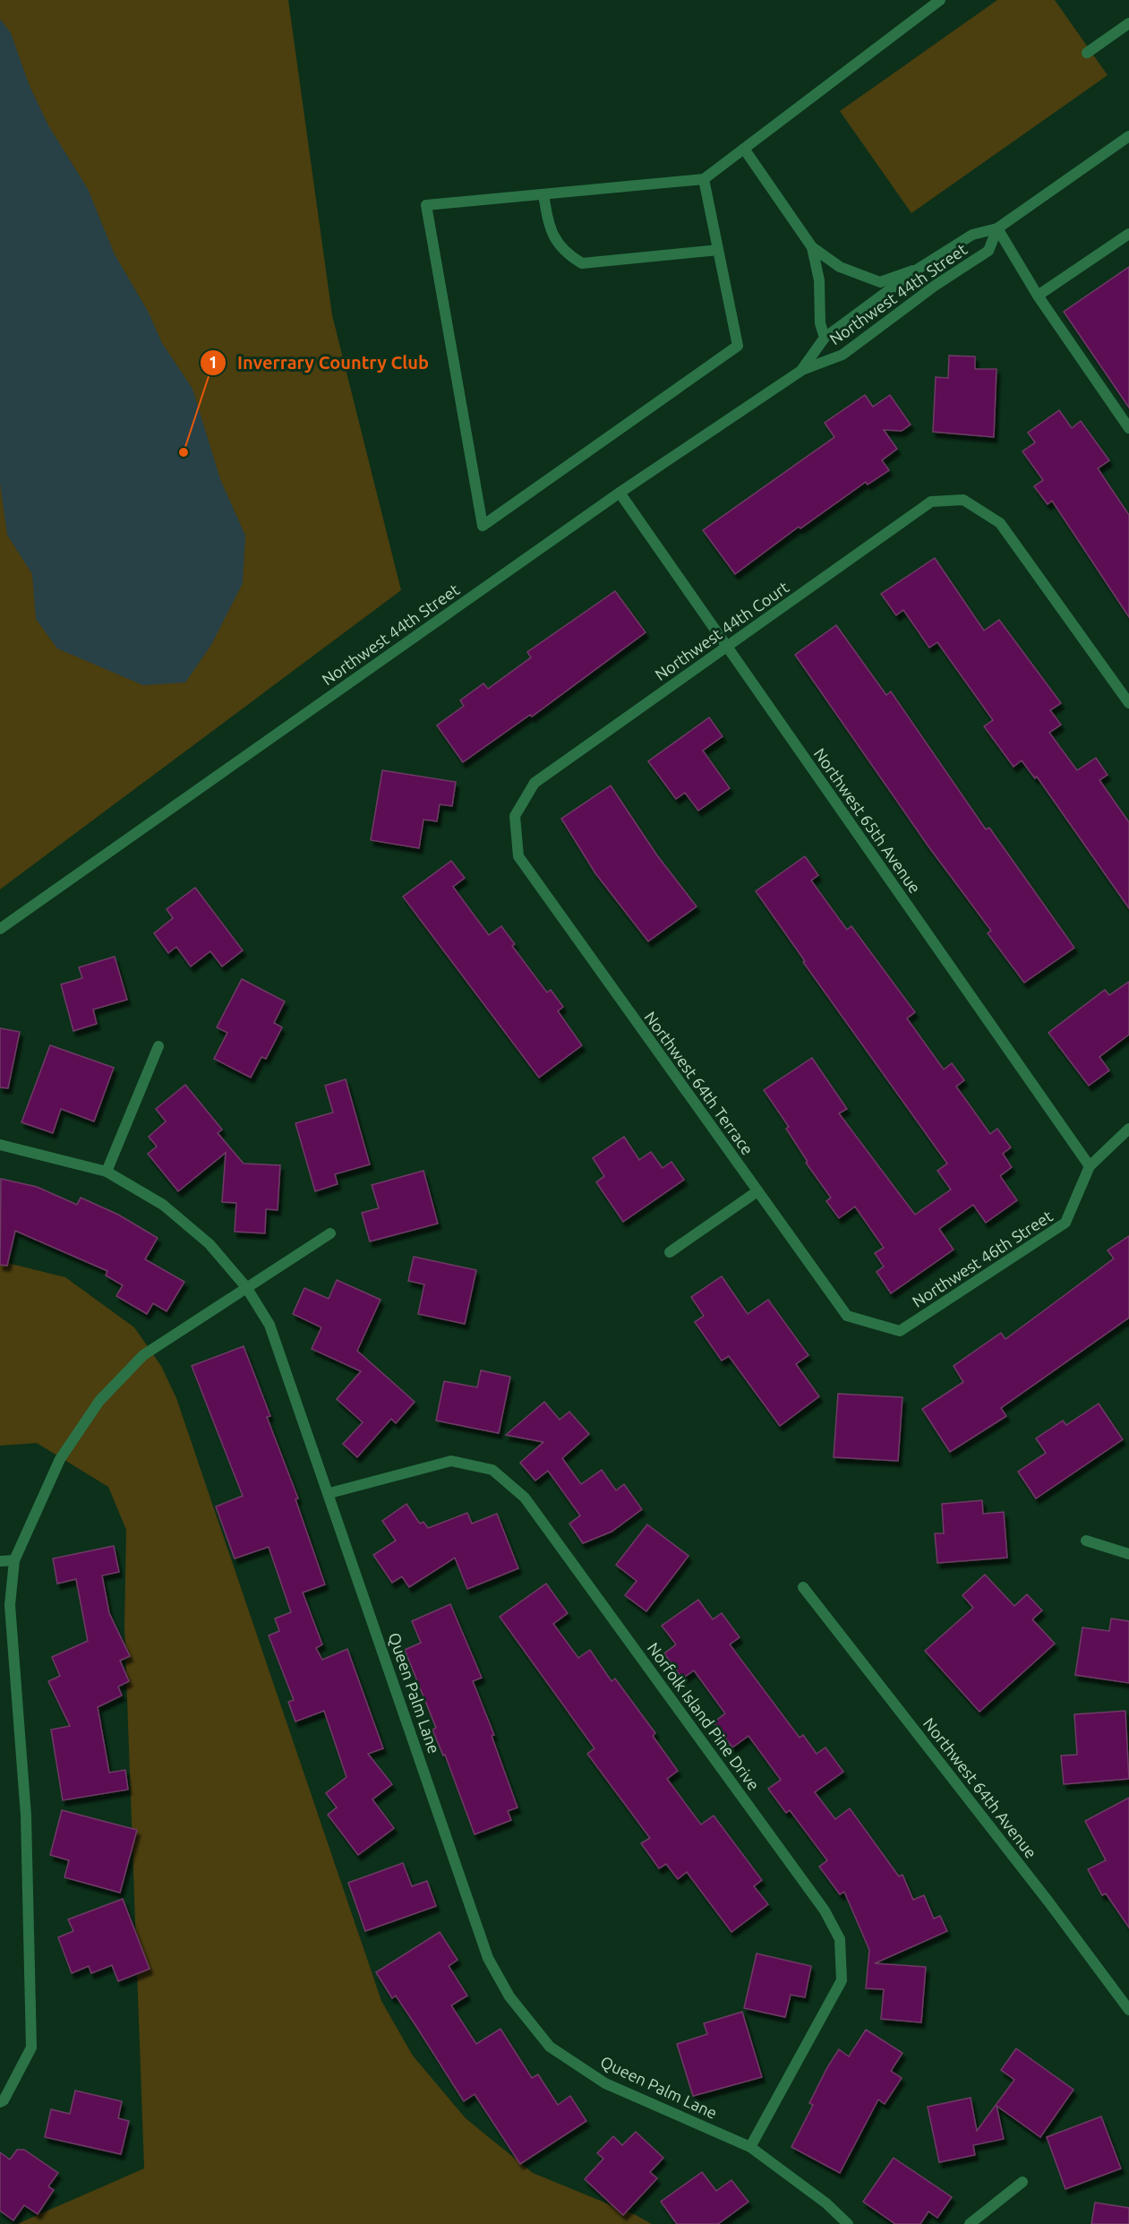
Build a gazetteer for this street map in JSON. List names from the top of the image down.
{
  "streets": {
    "street": [
      "Northwest 44th Street",
      "Northwest 44th Court",
      "Northwest 65th Avenue",
      "Northwest 64th Terrace",
      "Northwest 46th Street",
      "Queen Palm Lane",
      "Norfolk Island Pine Drive",
      "Northwest 64th Avenue"
    ]
  },
  "crossings": [
    ["Northwest 44th Street", "Northwest 65th Avenue"],
    ["Northwest 44th Court", "Northwest 65th Avenue"],
    ["Northwest 44th Court", "Northwest 64th Terrace"],
    ["Northwest 65th Avenue", "Northwest 46th Street"],
    ["Northwest 64th Terrace", "Northwest 46th Street"],
    ["Queen Palm Lane", "Norfolk Island Pine Drive"]
  ],
  "places": ["Inverrary Country Club"]
}
